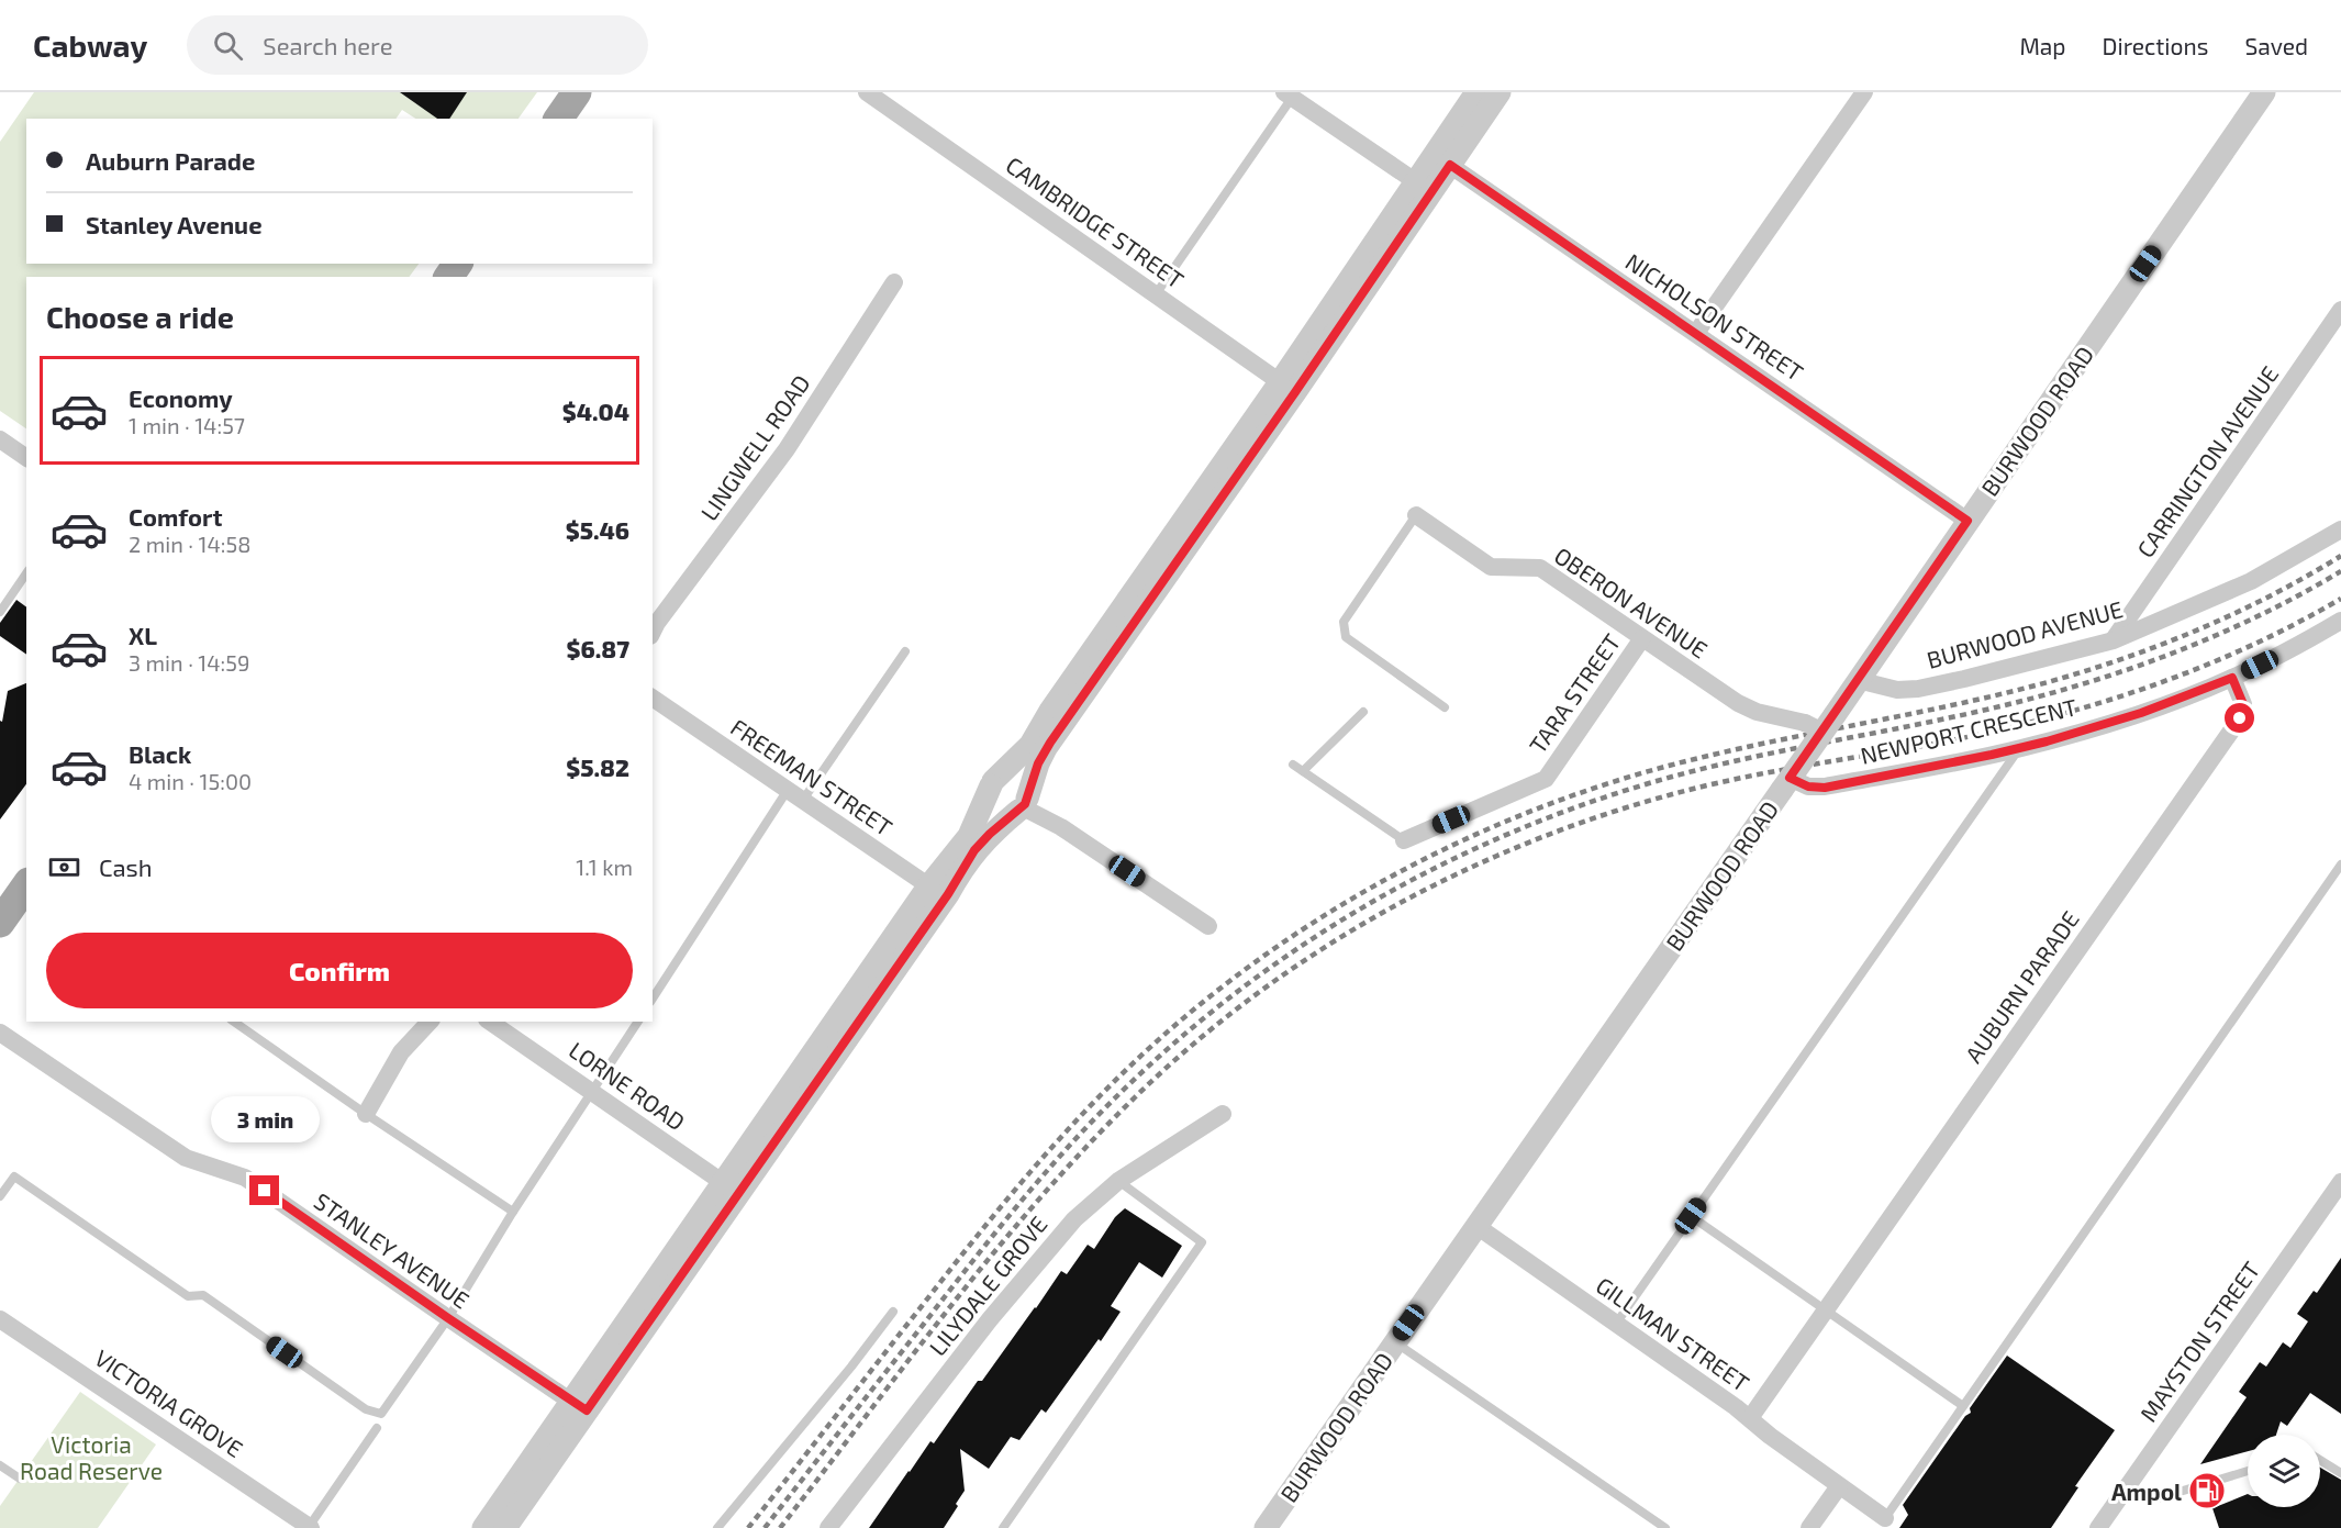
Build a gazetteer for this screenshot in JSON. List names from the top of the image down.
{
  "streets": {
    "street": [
      "CAMBRIDGE STREET",
      "NICHOLSON STREET",
      "BURWOOD ROAD",
      "LINGWELL ROAD",
      "CARRINGTON AVENUE",
      "OBERON AVENUE",
      "BURWOOD AVENUE",
      "TARA STREET",
      "NEWPORT CRESCENT",
      "FREEMAN STREET",
      "AUBURN PARADE",
      "LORNE ROAD",
      "STANLEY AVENUE",
      "LILYDALE GROVE",
      "GILLMAN STREET",
      "MAYSTON STREET",
      "VICTORIA GROVE"
    ]
  },
  "crossings": [
    ["NICHOLSON STREET", "BURWOOD ROAD"],
    ["BURWOOD ROAD", "OBERON AVENUE"],
    ["BURWOOD ROAD", "BURWOOD AVENUE"],
    ["BURWOOD ROAD", "NEWPORT CRESCENT"],
    ["BURWOOD ROAD", "GILLMAN STREET"],
    ["CARRINGTON AVENUE", "BURWOOD AVENUE"],
    ["OBERON AVENUE", "TARA STREET"],
    ["NEWPORT CRESCENT", "AUBURN PARADE"],
    ["AUBURN PARADE", "GILLMAN STREET"]
  ],
  "parks": ["Victoria Road Reserve"],
  "places": {
    "fuel station": ["Ampol"]
  },
  "page": {
    "header": "Cabway",
    "search": "Search here",
    "nav": ["Map", "Directions", "Saved"],
    "banner": ["Auburn Parade", "Stanley Avenue"],
    "heading": "Choose a ride",
    "list": [
      {
        "name": "Economy",
        "note": "1 min · 14:57",
        "value": "$4.04"
      },
      {
        "name": "Comfort",
        "note": "2 min · 14:58",
        "value": "$5.46"
      },
      {
        "name": "XL",
        "note": "3 min · 14:59",
        "value": "$6.87"
      },
      {
        "name": "Black",
        "note": "4 min · 15:00",
        "value": "$5.82"
      }
    ],
    "pay": ["Cash", "1.1 km"],
    "buttons": "Confirm",
    "bubble": "3 min"
  }
}
